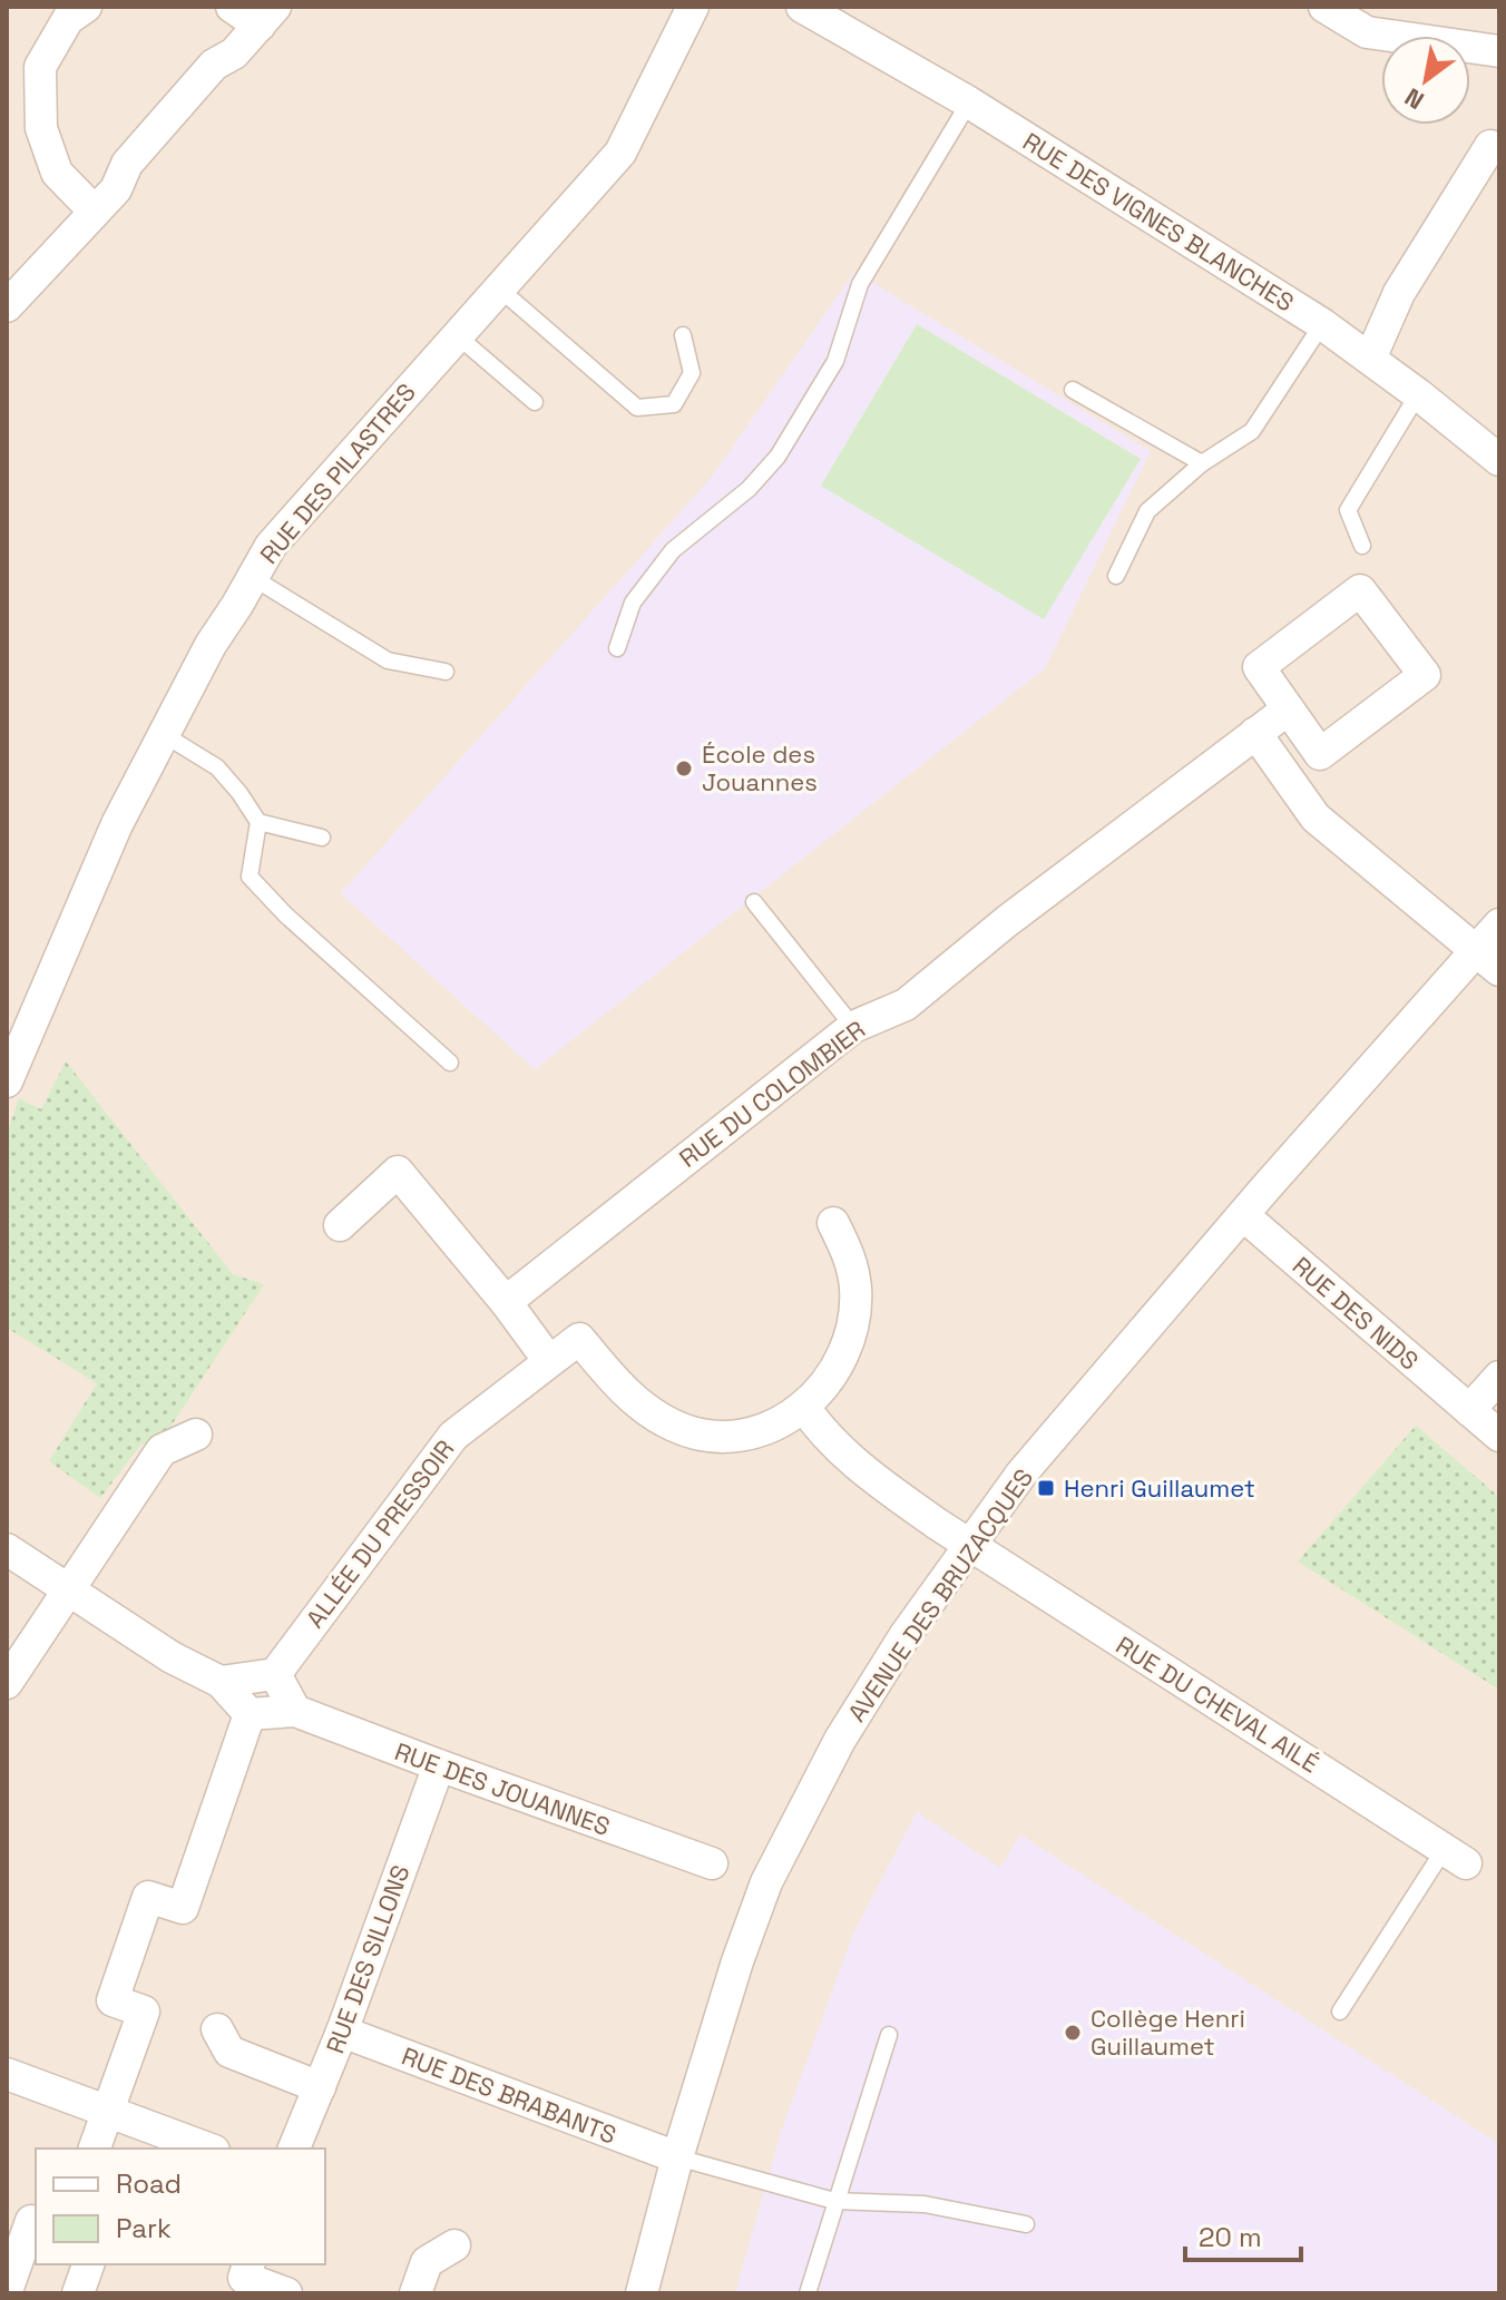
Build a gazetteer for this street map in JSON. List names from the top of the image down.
{
  "streets": {
    "street": [
      "RUE DES VIGNES BLANCHES",
      "RUE DES PILASTRES",
      "RUE DU COLOMBIER",
      "RUE DES NIDS",
      "ALLÉE DU PRESSOIR",
      "AVENUE DES BRUZACQUES",
      "RUE DU CHEVAL AILÉ",
      "RUE DES JOUANNES",
      "RUE DES SILLONS",
      "RUE DES BRABANTS"
    ]
  },
  "crossings": [
    ["RUE DES NIDS", "AVENUE DES BRUZACQUES"],
    ["ALLÉE DU PRESSOIR", "RUE DU CHEVAL AILÉ"],
    ["AVENUE DES BRUZACQUES", "RUE DU CHEVAL AILÉ"],
    ["AVENUE DES BRUZACQUES", "RUE DES BRABANTS"],
    ["RUE DES JOUANNES", "RUE DES SILLONS"],
    ["RUE DES SILLONS", "RUE DES BRABANTS"]
  ],
  "places": {
    "other": ["École des Jouannes", "Collège Henri Guillaumet"],
    "transit": ["Henri Guillaumet"]
  },
  "legend": ["Road", "Park"],
  "scale_bar": "20 m",
  "north": "bottom left"
}
